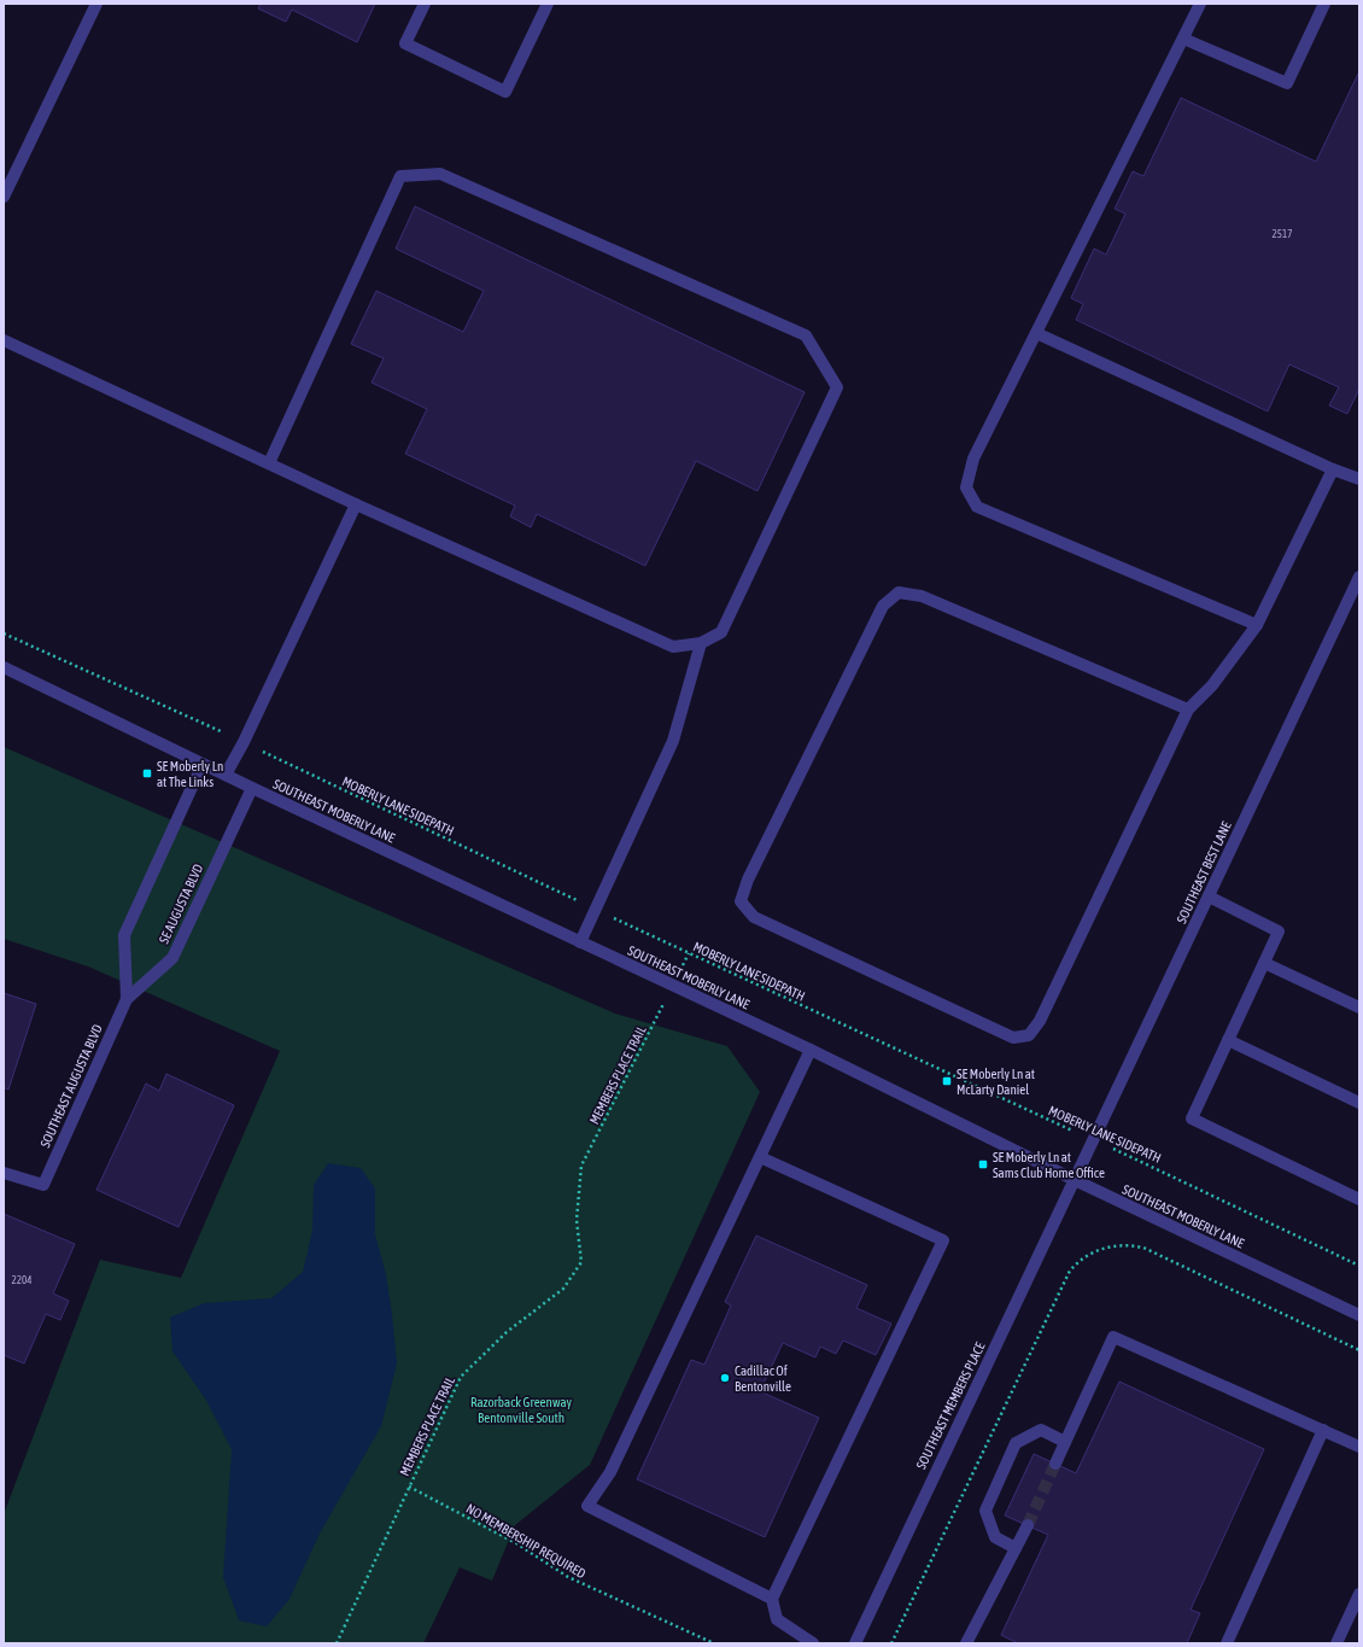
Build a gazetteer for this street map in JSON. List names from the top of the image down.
{
  "streets": {
    "street": [
      "SOUTHEAST MOBERLY LANE",
      "SOUTHEAST BEST LANE",
      "SE AUGUSTA BLVD",
      "SOUTHEAST AUGUSTA BLVD",
      "SOUTHEAST MEMBERS PLACE"
    ],
    "path": ["MOBERLY LANE SIDEPATH", "MEMBERS PLACE TRAIL", "NO MEMBERSHIP REQUIRED"]
  },
  "crossings": [
    ["MOBERLY LANE SIDEPATH", "SOUTHEAST BEST LANE"],
    ["SOUTHEAST MOBERLY LANE", "SOUTHEAST BEST LANE"],
    ["SOUTHEAST MOBERLY LANE", "SE AUGUSTA BLVD"],
    ["SOUTHEAST MOBERLY LANE", "SOUTHEAST MEMBERS PLACE"],
    ["SOUTHEAST BEST LANE", "SOUTHEAST MEMBERS PLACE"],
    ["SE AUGUSTA BLVD", "SOUTHEAST AUGUSTA BLVD"],
    ["MEMBERS PLACE TRAIL", "NO MEMBERSHIP REQUIRED"]
  ],
  "parks": ["Razorback Greenway Bentonville South"],
  "places": {
    "transit": ["SE Moberly Ln at The Links", "SE Moberly Ln at McLarty Daniel", "SE Moberly Ln at Sams Club Home Office"],
    "other": ["Cadillac Of Bentonville"]
  },
  "house_numbers": ["2517", "2204"]
}
